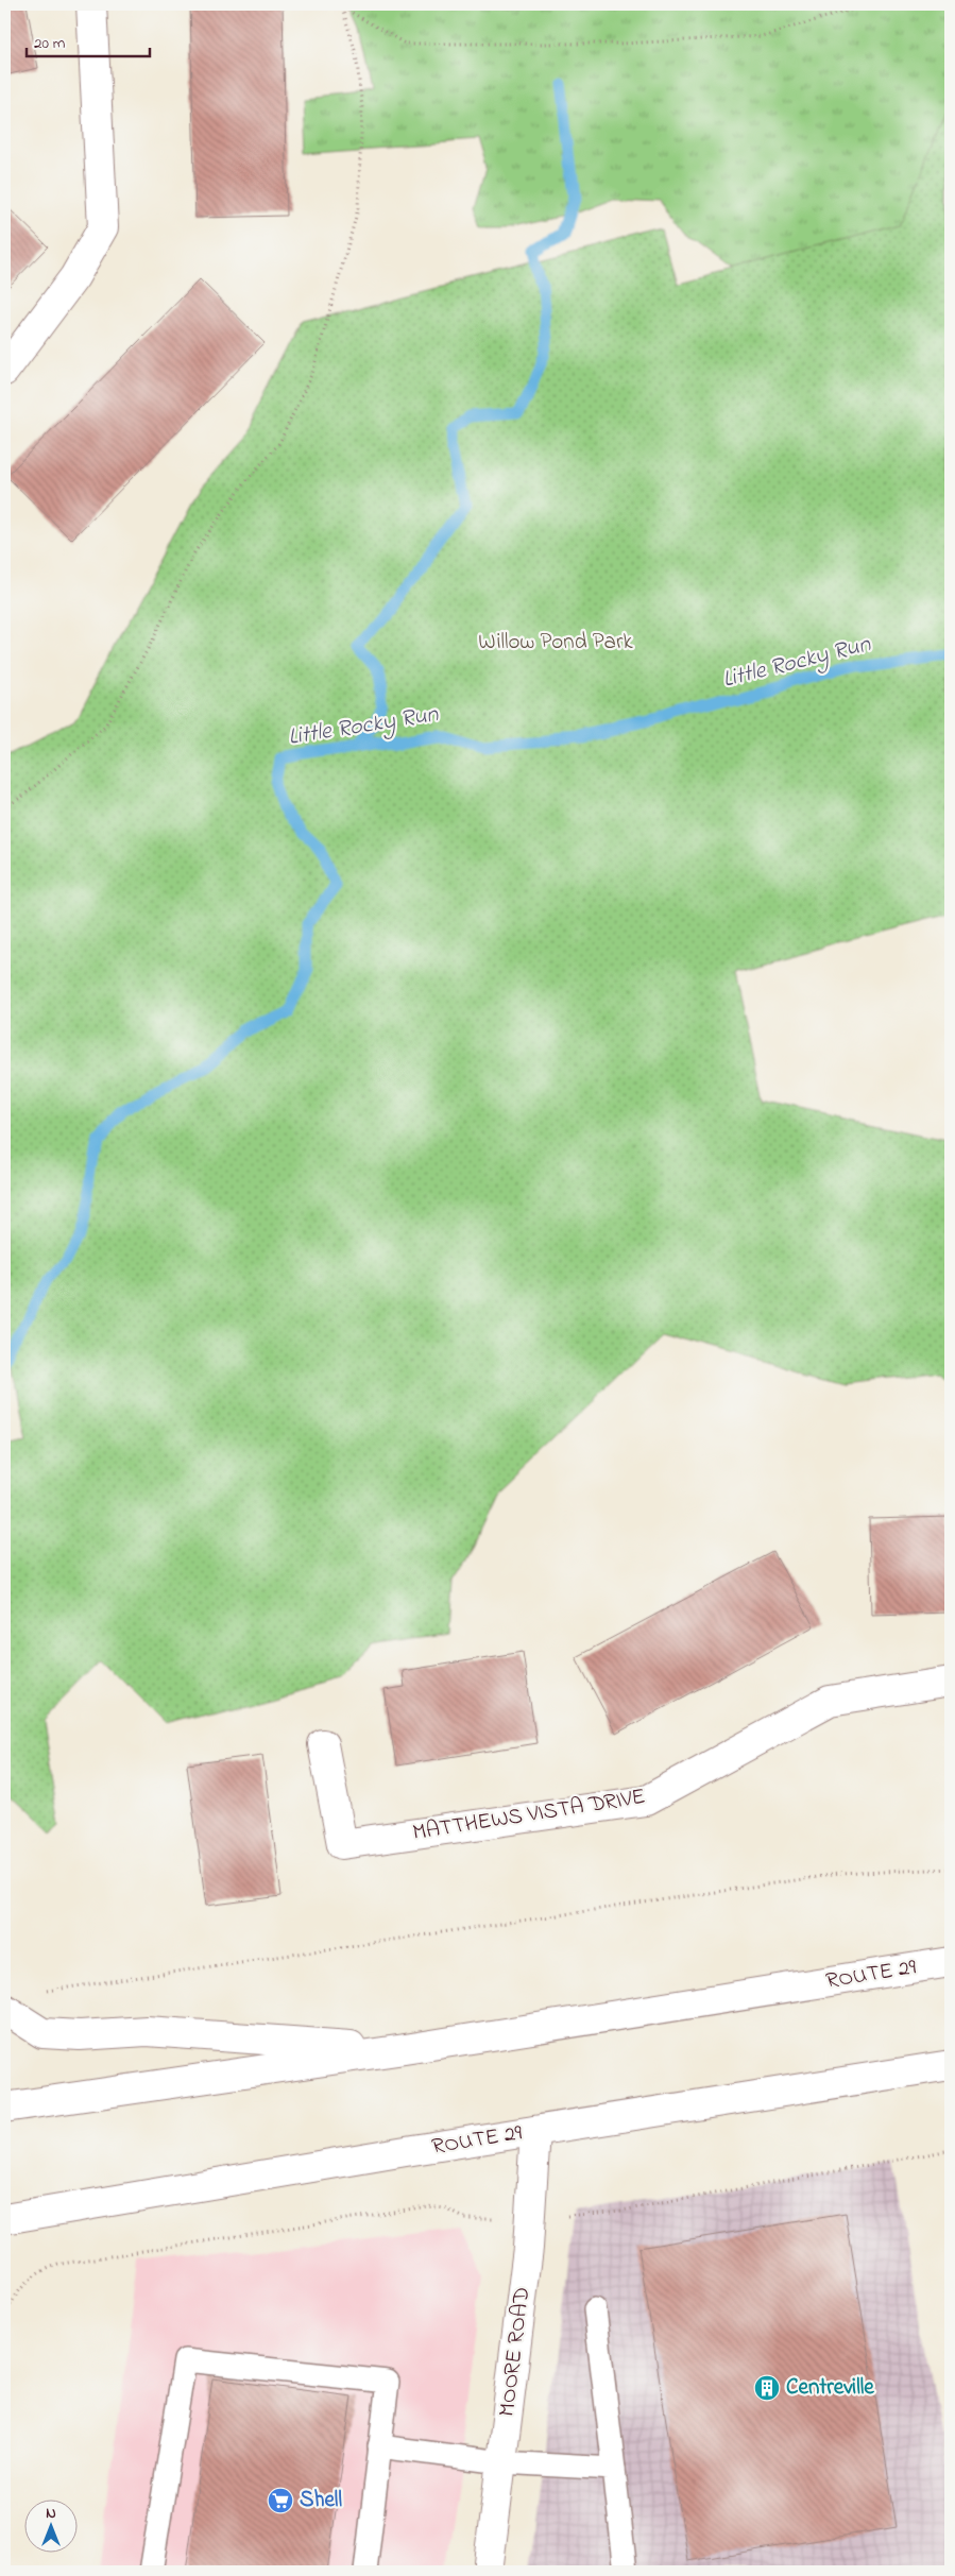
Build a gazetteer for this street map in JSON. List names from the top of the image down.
{
  "streets": {
    "main road": ["MATTHEWS VISTA DRIVE", "ROUTE 29", "MOORE ROAD"]
  },
  "crossings": [
    ["ROUTE 29", "MOORE ROAD"]
  ],
  "water": ["Little Rocky Run"],
  "parks": ["Willow Pond Park"],
  "places": {
    "building": ["Centreville"],
    "supermarket": ["Shell"]
  },
  "scale_bar": "20 m",
  "north": "top"
}
